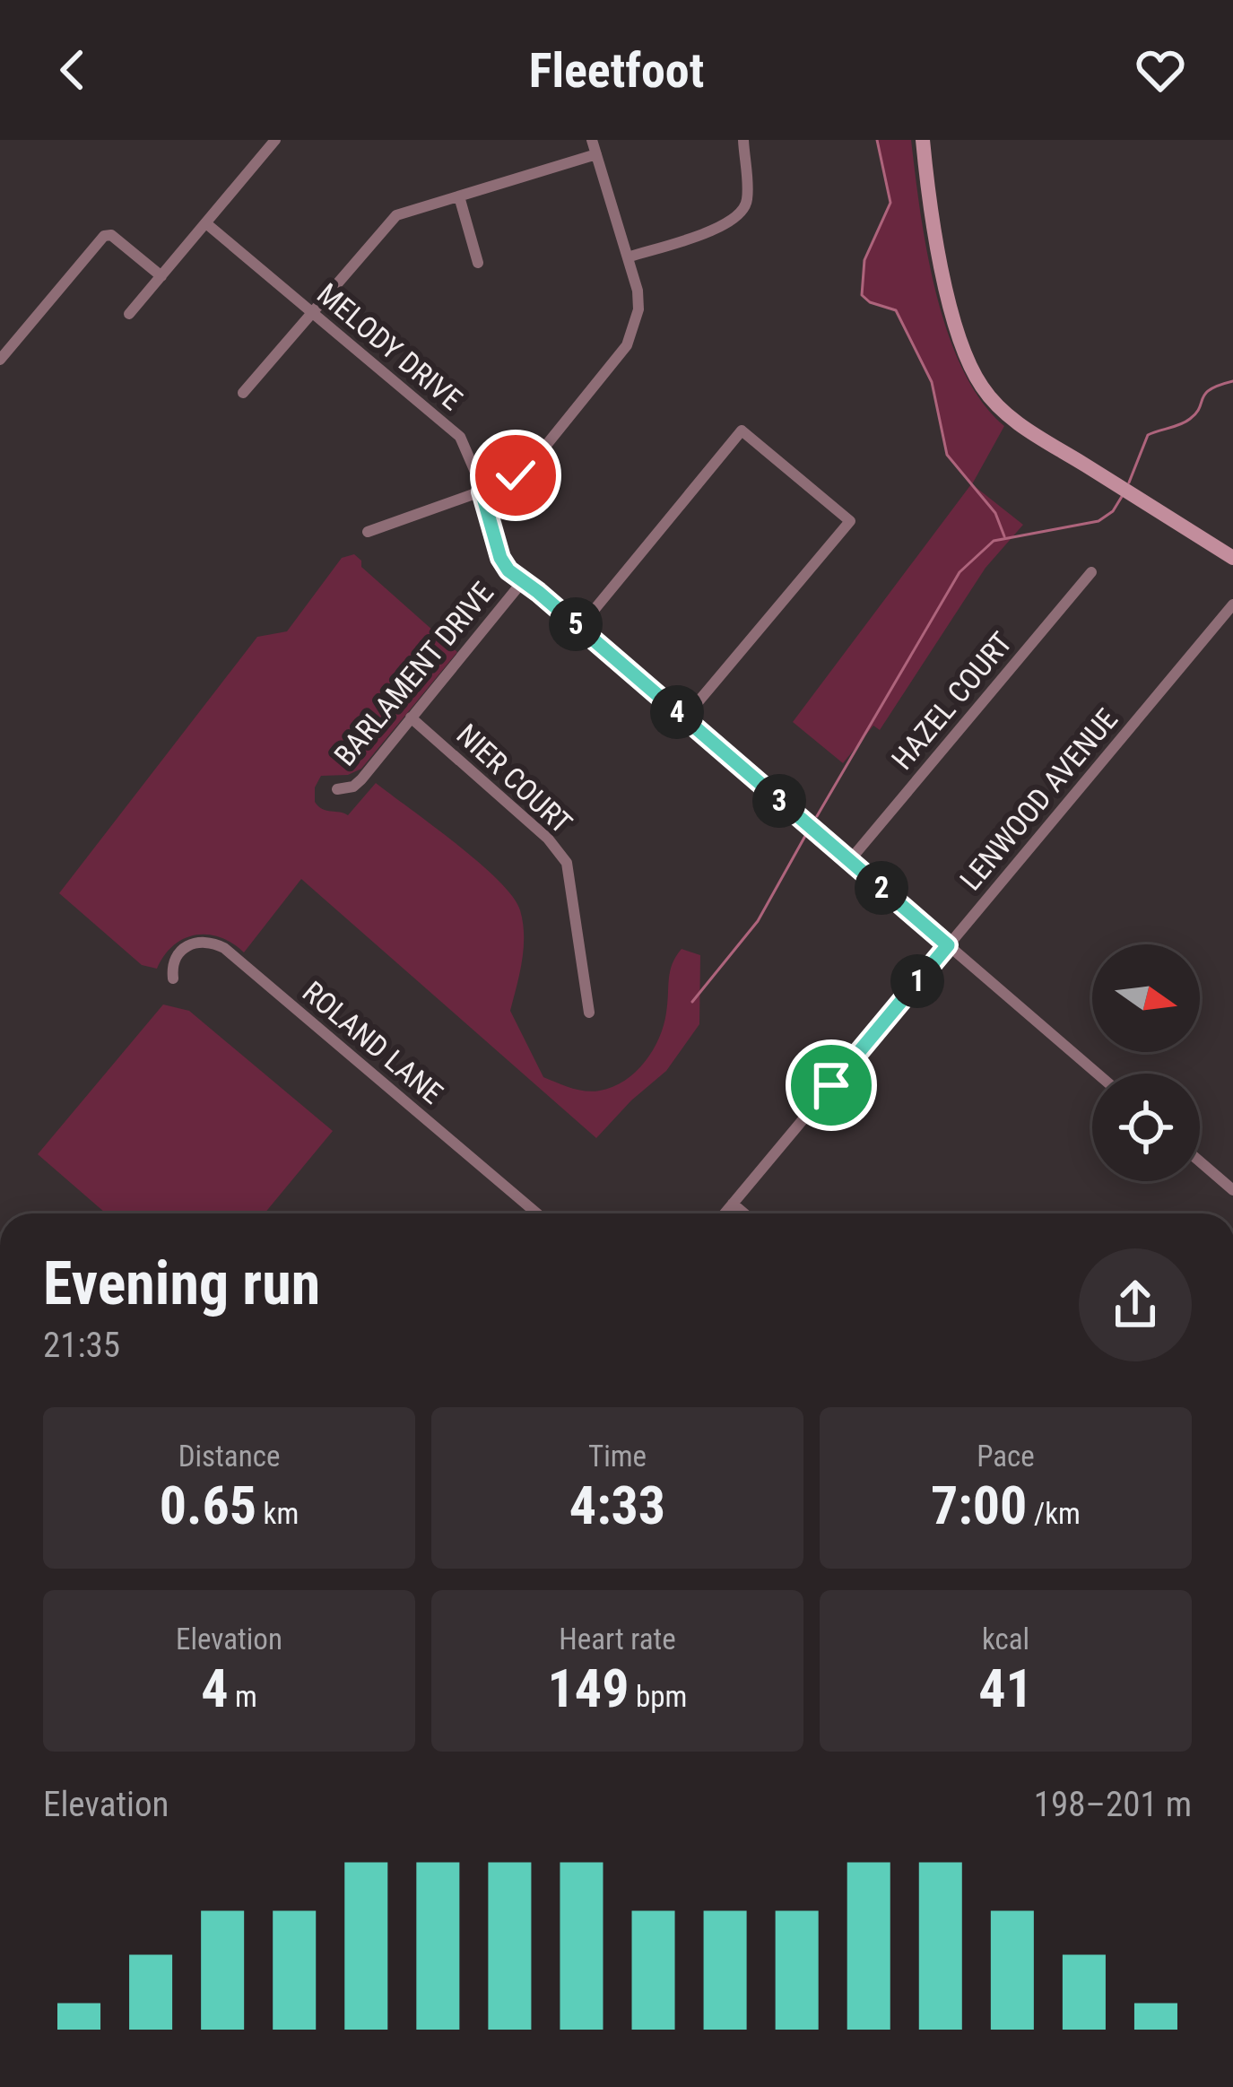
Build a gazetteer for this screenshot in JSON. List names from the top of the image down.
{
  "streets": {
    "street": [
      "MELODY DRIVE",
      "BARLAMENT DRIVE",
      "HAZEL COURT",
      "NIER COURT",
      "LENWOOD AVENUE",
      "ROLAND LANE"
    ]
  },
  "crossings": [
    ["MELODY DRIVE", "BARLAMENT DRIVE"],
    ["MELODY DRIVE", "HAZEL COURT"],
    ["MELODY DRIVE", "LENWOOD AVENUE"],
    ["BARLAMENT DRIVE", "NIER COURT"]
  ],
  "north": "right",
  "page": {
    "header": "Fleetfoot",
    "pins": [
      "5",
      "4",
      "3",
      "2",
      "1"
    ],
    "heading": ["Evening run", "21:35"],
    "stats": [
      ["Distance", "0.65 km"],
      ["Time", "4:33"],
      ["Pace", "7:00 /km"],
      ["Elevation", "4 m"],
      ["Heart rate", "149 bpm"],
      ["kcal", "41"]
    ],
    "chart": ["Elevation", "198–201 m"]
  }
}
